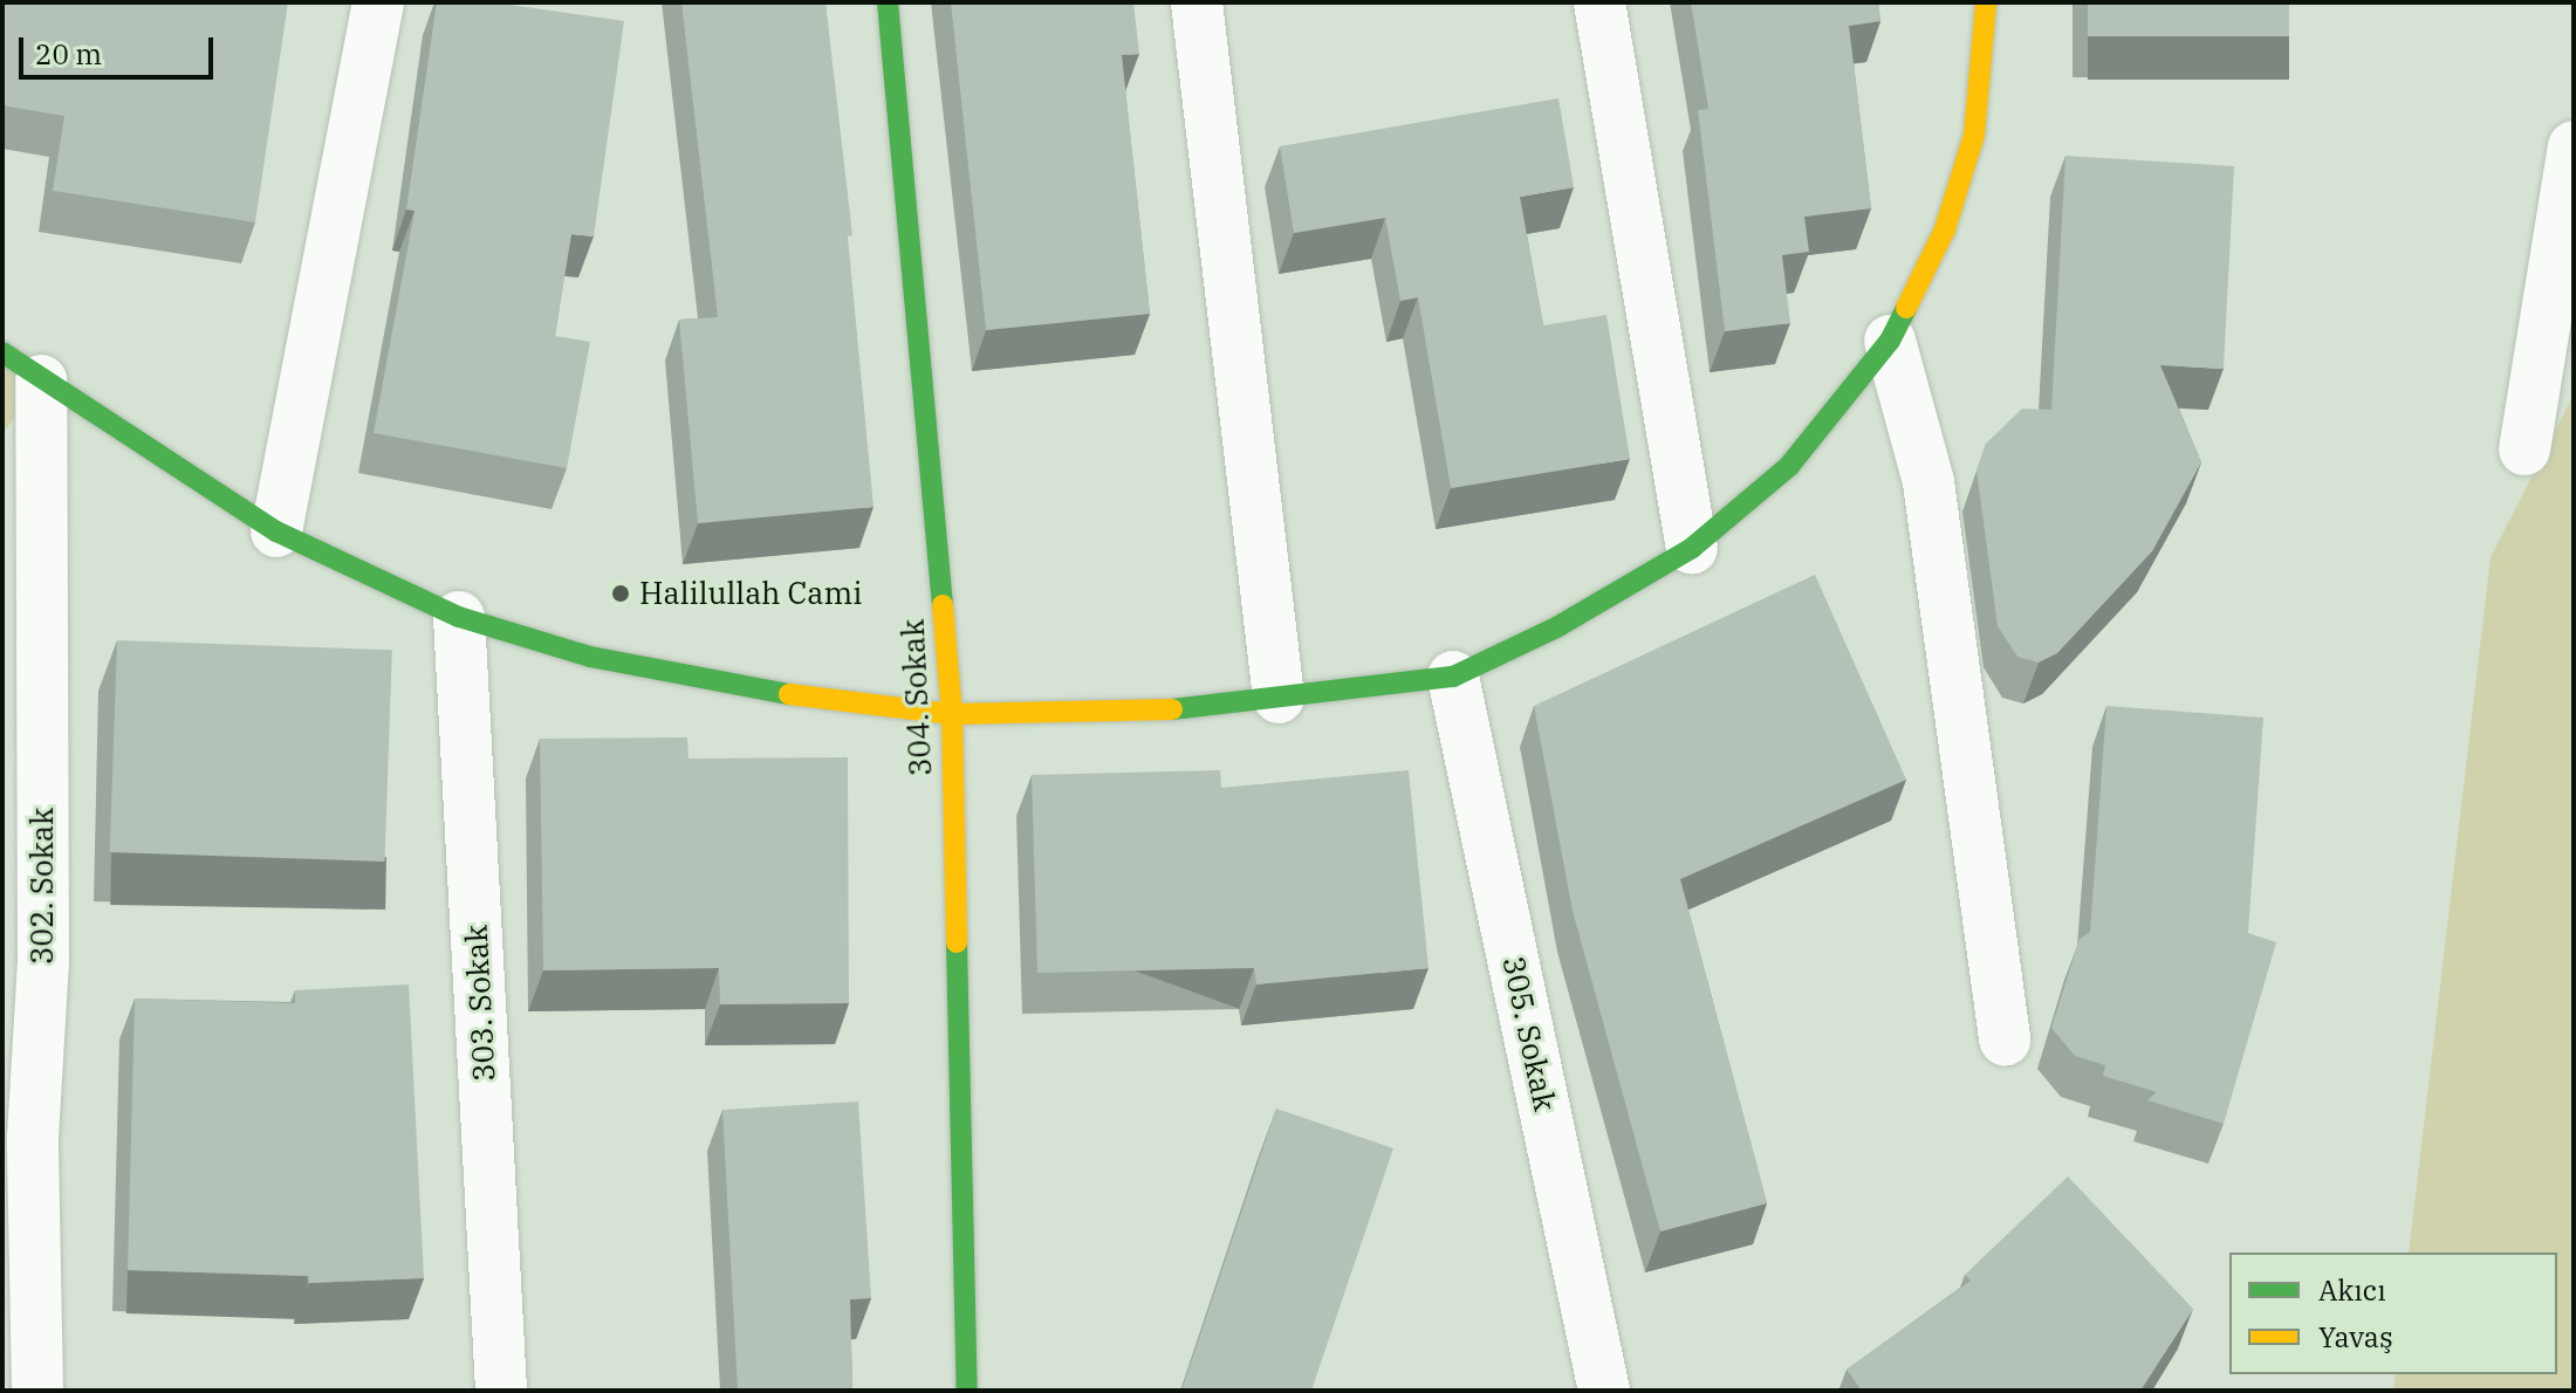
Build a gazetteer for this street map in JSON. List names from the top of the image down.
{
  "streets": {
    "street": [
      "304. Sokak",
      "302. Sokak",
      "303. Sokak",
      "305. Sokak"
    ]
  },
  "places": ["Halilullah Cami"],
  "legend": ["Akıcı", "Yavaş"],
  "scale_bar": "20 m"
}
